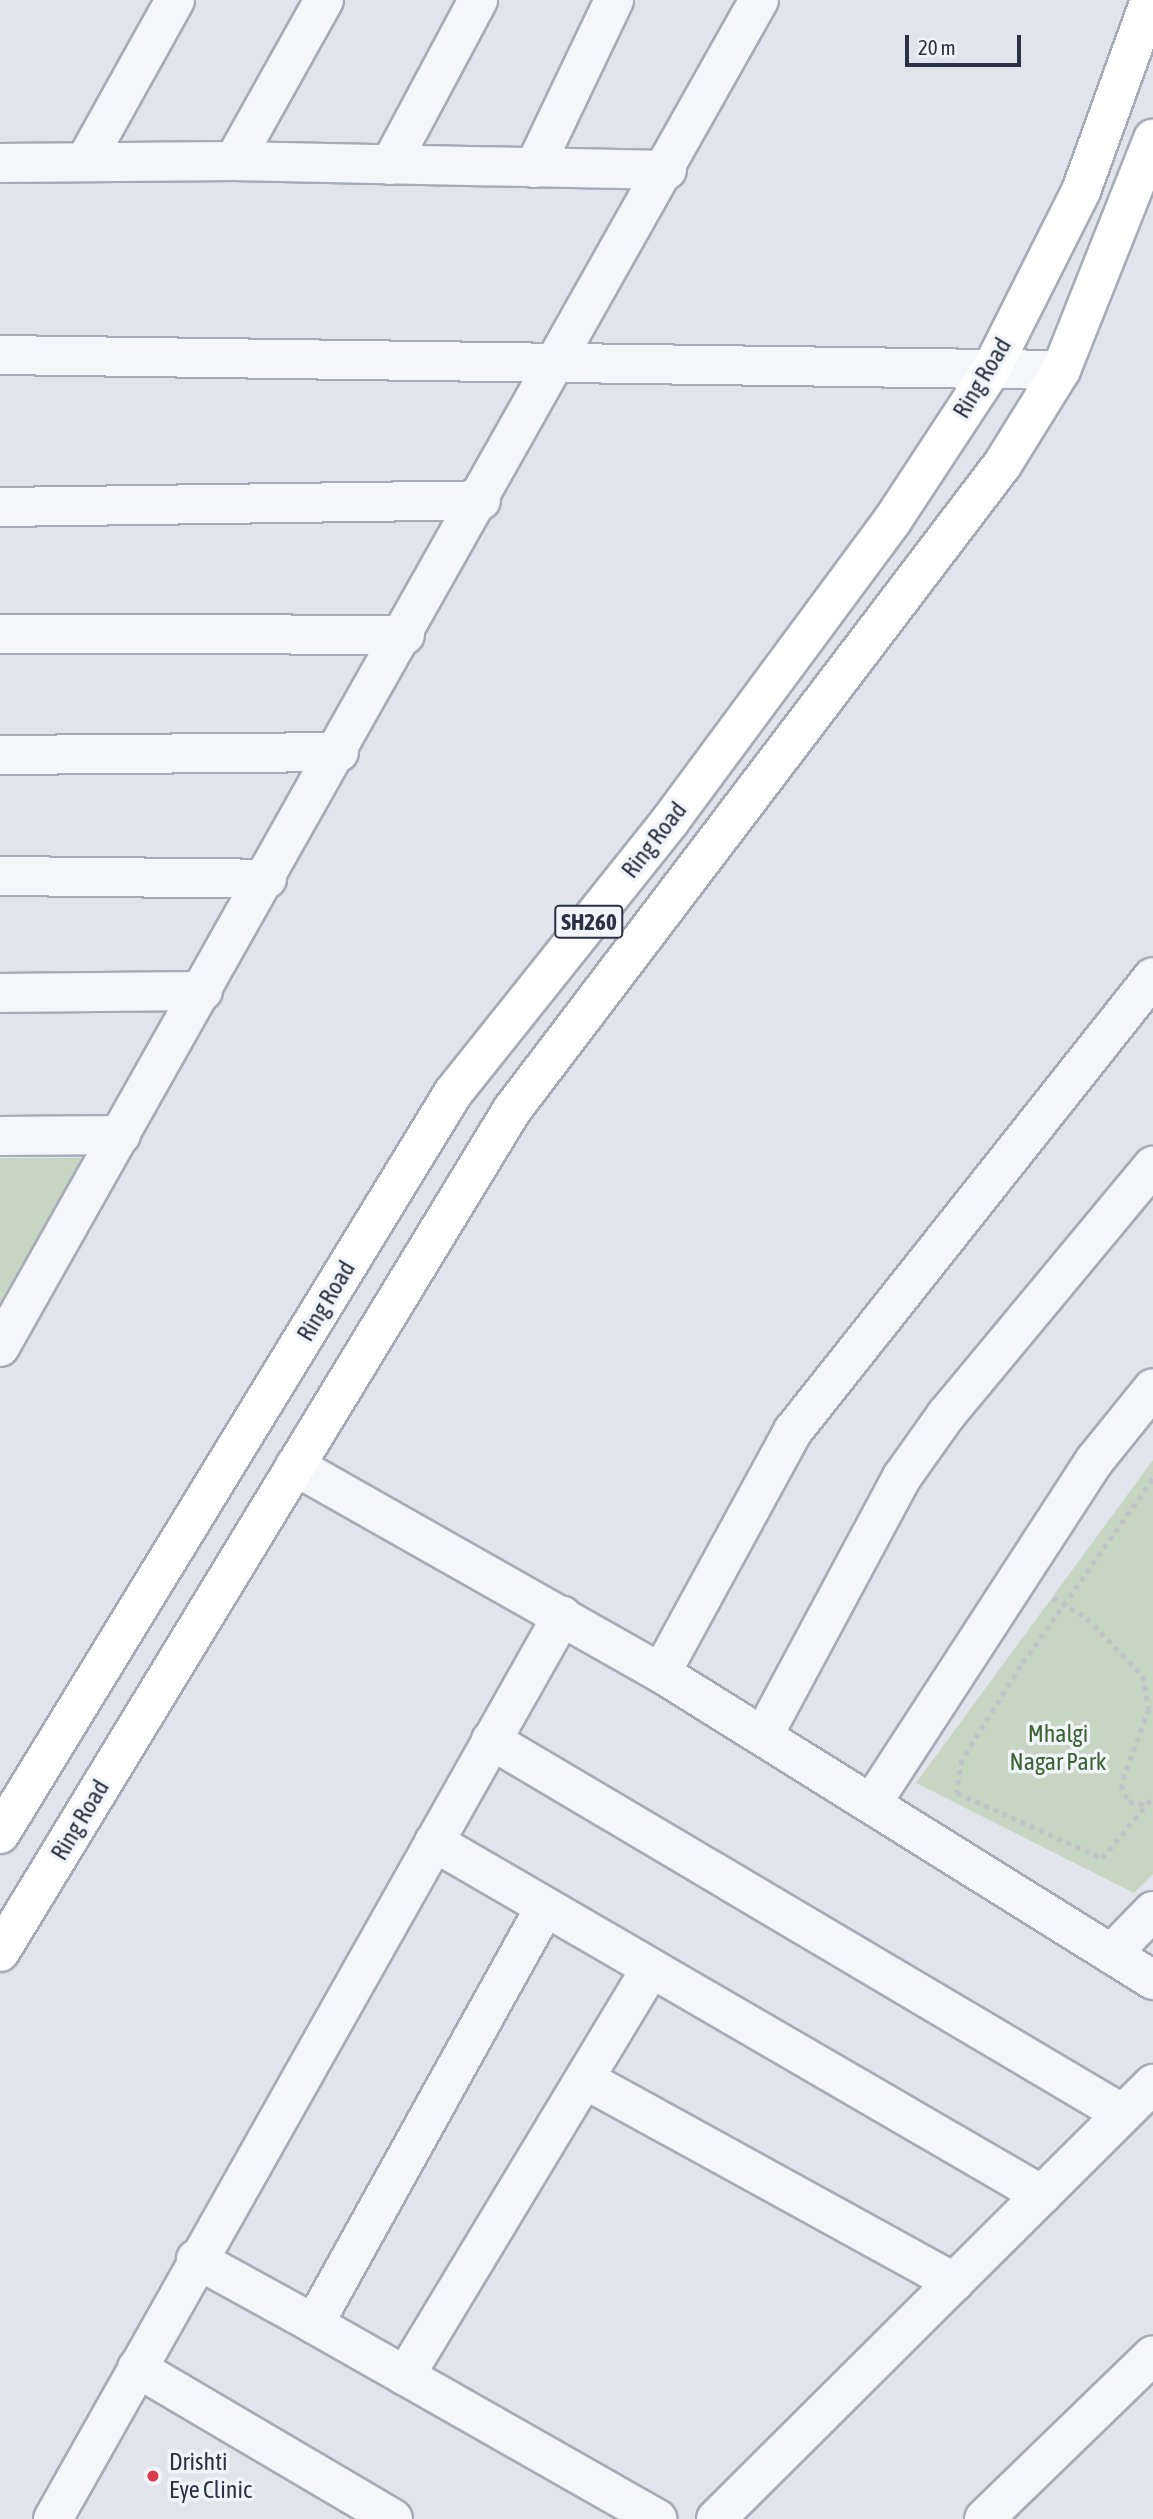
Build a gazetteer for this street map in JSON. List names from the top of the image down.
{
  "streets": {
    "highway": ["Ring Road", "SH260"]
  },
  "parks": ["Mhalgi Nagar Park"],
  "places": ["Drishti Eye Clinic"],
  "scale_bar": "20 m"
}
